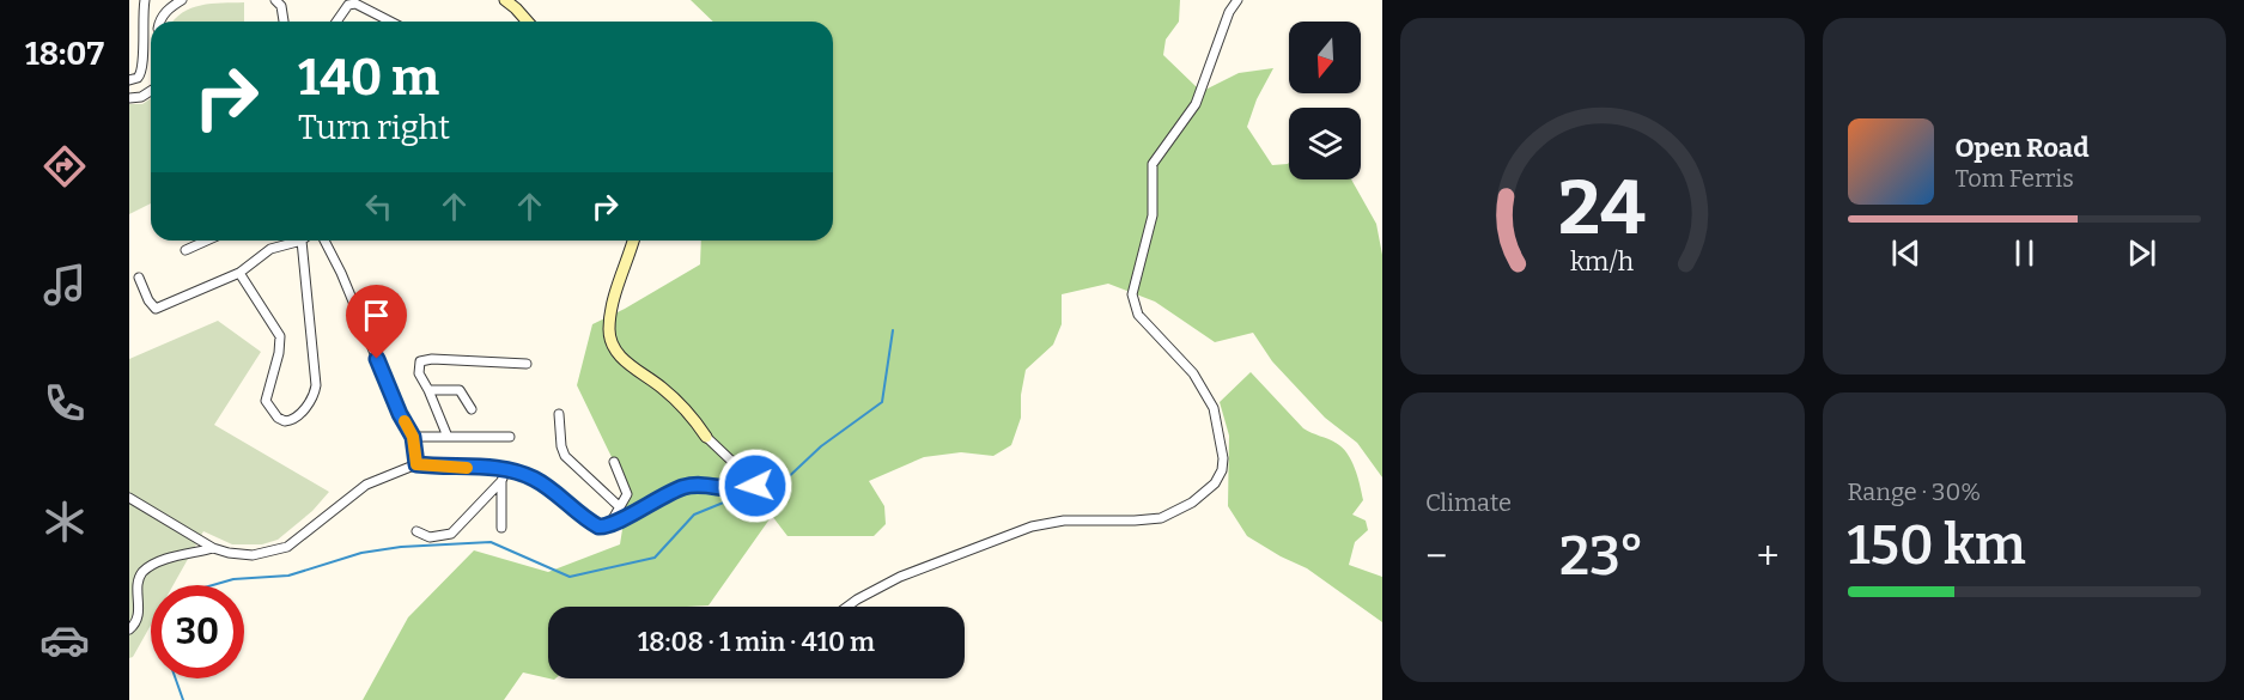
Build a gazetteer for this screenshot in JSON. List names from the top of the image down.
{
  "north": "bottom",
  "page": {
    "tabs": "18:07",
    "turn": ["140 m", "Turn right"],
    "song": ["Open Road", "Tom Ferris"],
    "tile": [
      "Climate",
      ["Range · 30%", "150 km"]
    ],
    "heat": ["−", "23°", "+"],
    "limit": "30",
    "trip": "18:08 · 1 min · 410 m",
    "gauge": ["24", "km/h"]
  }
}
